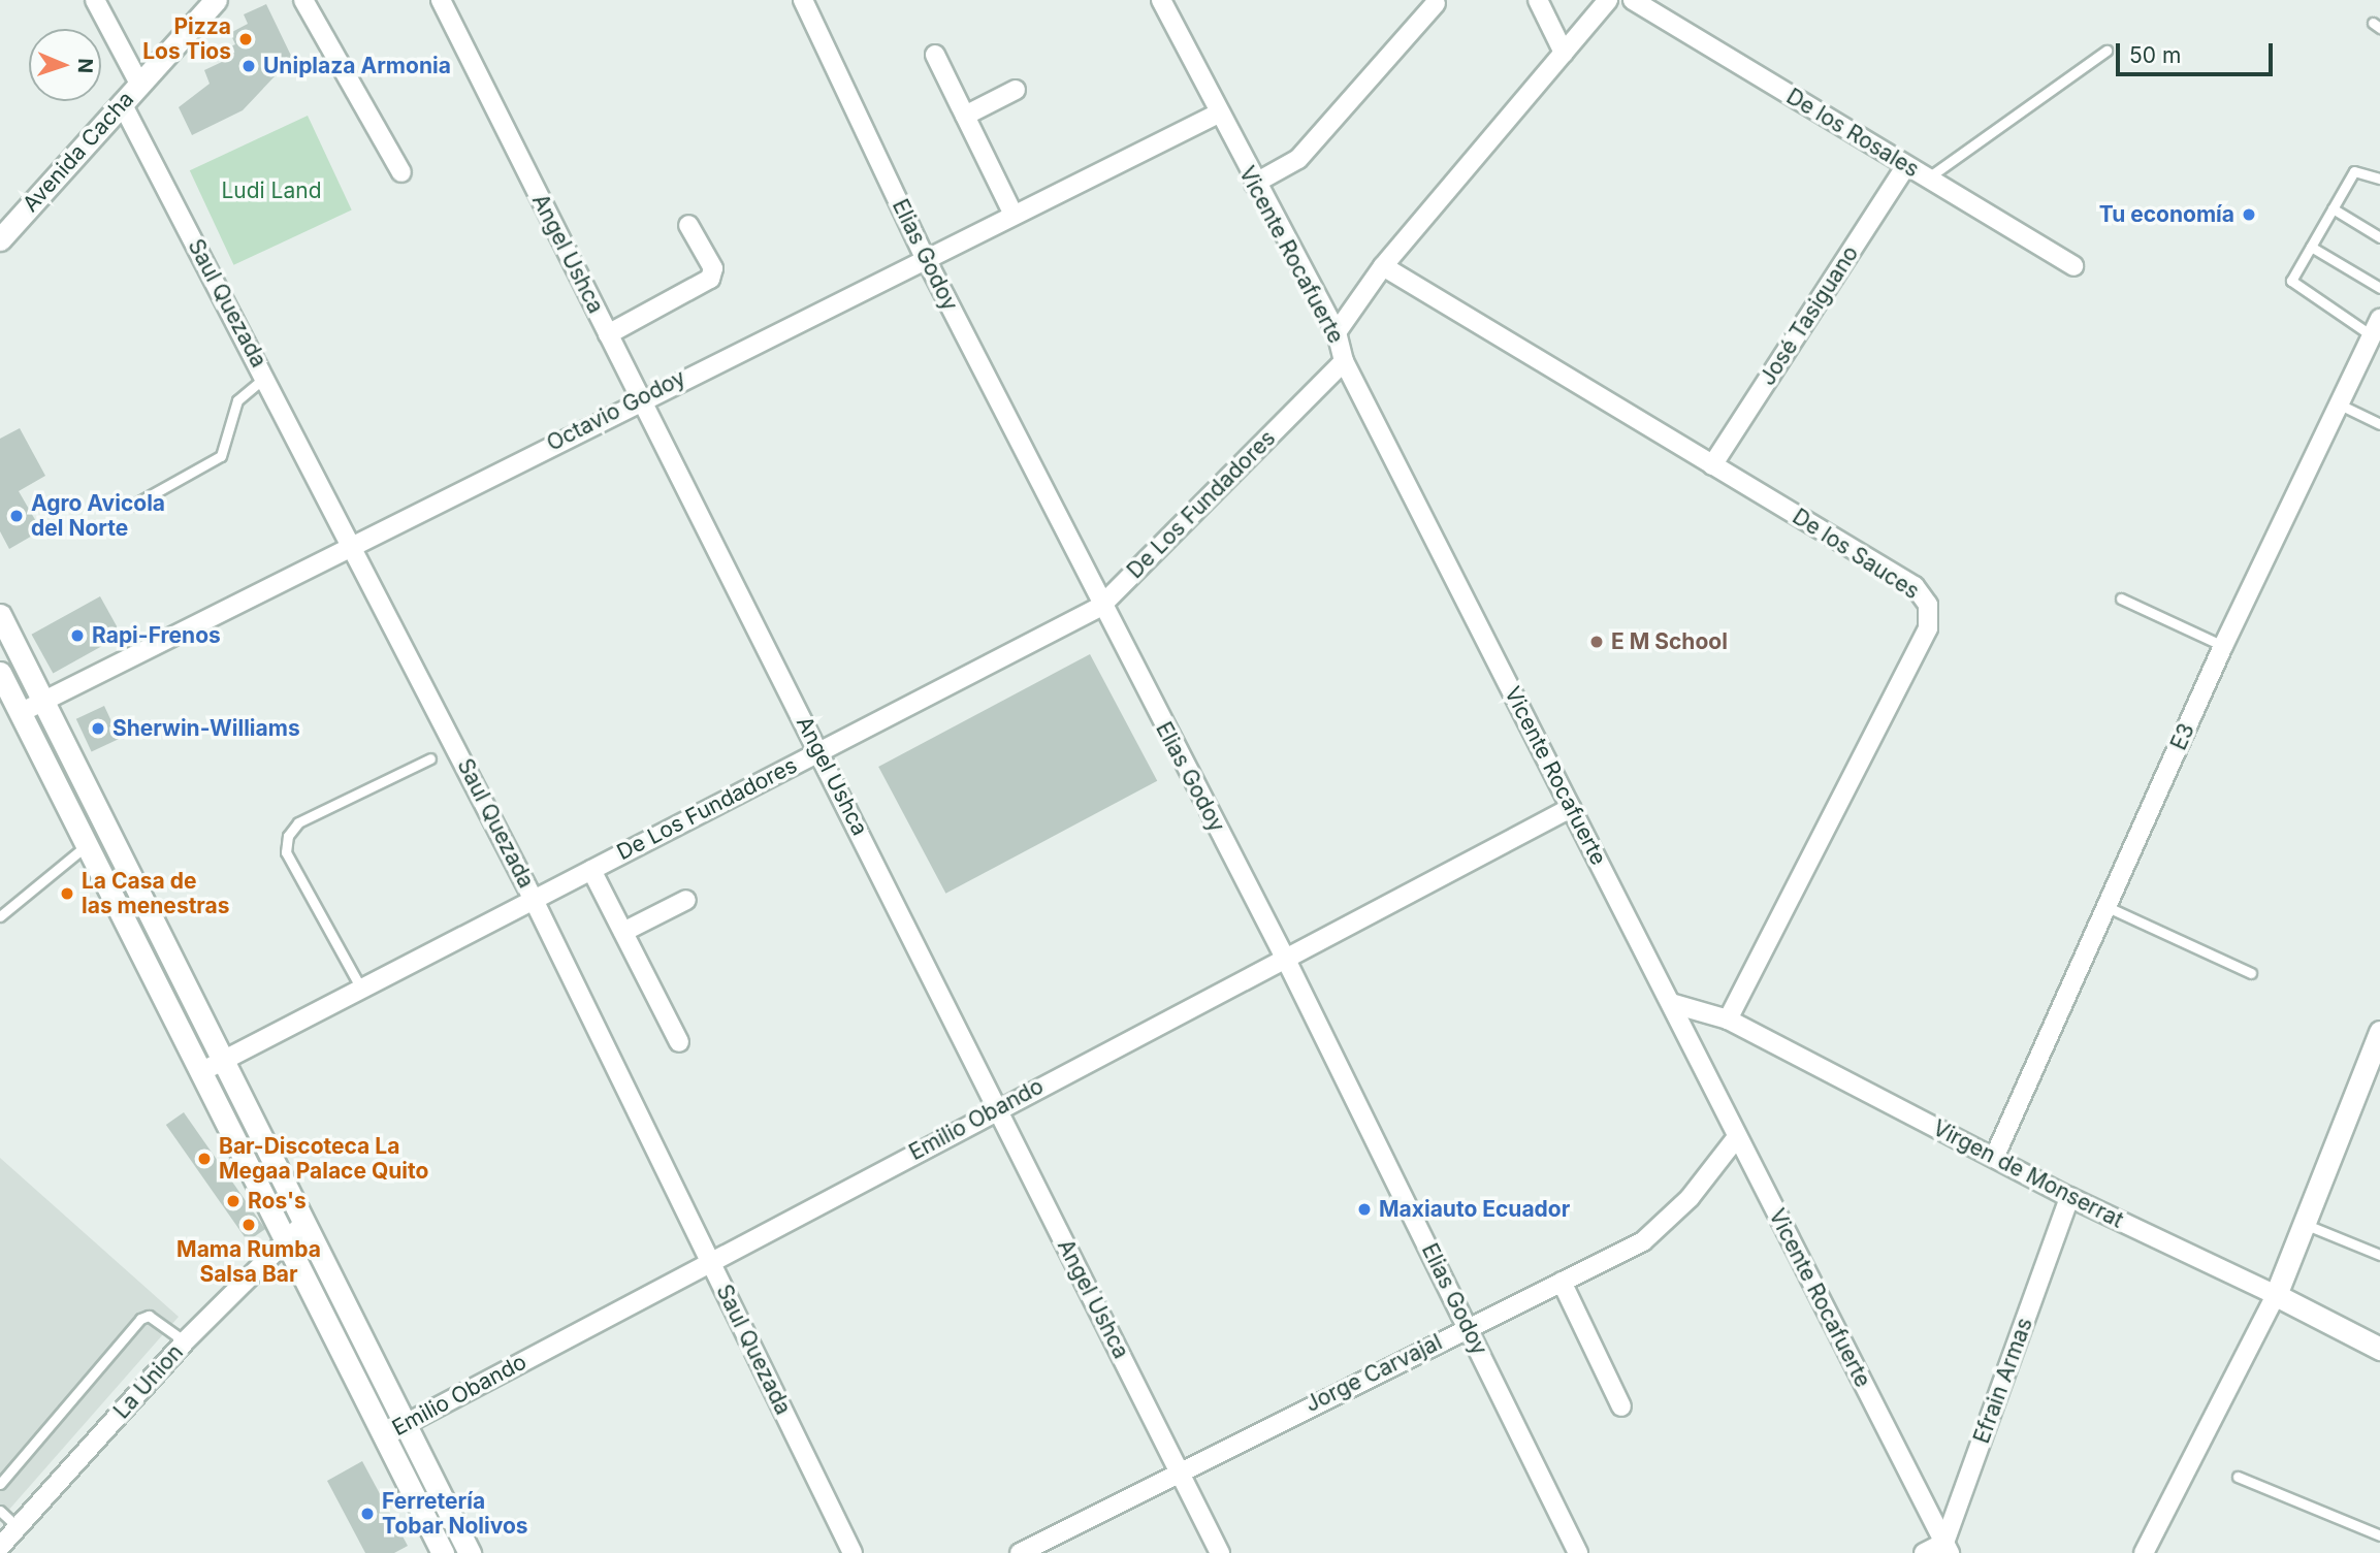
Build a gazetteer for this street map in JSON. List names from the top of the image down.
{
  "streets": {
    "main road": ["Avenida Cacha", "Virgen de Monserrat"],
    "street": [
      "De los Rosales",
      "Angel Ushca",
      "Elias Godoy",
      "Vicente Rocafuerte",
      "Saul Quezada",
      "José Tasiguano",
      "Octavio Godoy",
      "De Los Fundadores",
      "De los Sauces",
      "E3",
      "Emilio Obando",
      "Jorge Carvajal",
      "Efrain Armas",
      "La Union"
    ]
  },
  "crossings": [
    ["De los Rosales", "José Tasiguano"],
    ["Avenida Cacha", "Saul Quezada"],
    ["Angel Ushca", "Octavio Godoy"],
    ["Angel Ushca", "De Los Fundadores"],
    ["Angel Ushca", "Emilio Obando"],
    ["Angel Ushca", "Jorge Carvajal"],
    ["Elias Godoy", "Octavio Godoy"],
    ["Elias Godoy", "De Los Fundadores"],
    ["Elias Godoy", "Emilio Obando"],
    ["Elias Godoy", "Jorge Carvajal"],
    ["Vicente Rocafuerte", "Octavio Godoy"],
    ["Vicente Rocafuerte", "De Los Fundadores"],
    ["Vicente Rocafuerte", "Emilio Obando"],
    ["Vicente Rocafuerte", "Virgen de Monserrat"],
    ["Vicente Rocafuerte", "Jorge Carvajal"],
    ["Vicente Rocafuerte", "Efrain Armas"],
    ["Saul Quezada", "Octavio Godoy"],
    ["Saul Quezada", "De Los Fundadores"],
    ["Saul Quezada", "Emilio Obando"],
    ["José Tasiguano", "De los Sauces"],
    ["De los Sauces", "Virgen de Monserrat"],
    ["E3", "Virgen de Monserrat"],
    ["Virgen de Monserrat", "Efrain Armas"]
  ],
  "parks": ["Ludi Land"],
  "places": [
    "Pizza Los Tios",
    "Uniplaza Armonia",
    "Tu economía",
    "Agro Avicola del Norte",
    "Rapi-Frenos",
    "E M School",
    "Sherwin-Williams",
    "La Casa de las menestras",
    "Bar-Discoteca La Megaa Palace Quito",
    "Ros's",
    "Maxiauto Ecuador",
    "Mama Rumba Salsa Bar",
    "Ferretería Tobar Nolivos"
  ],
  "scale_bar": "50 m",
  "north": "right"
}
